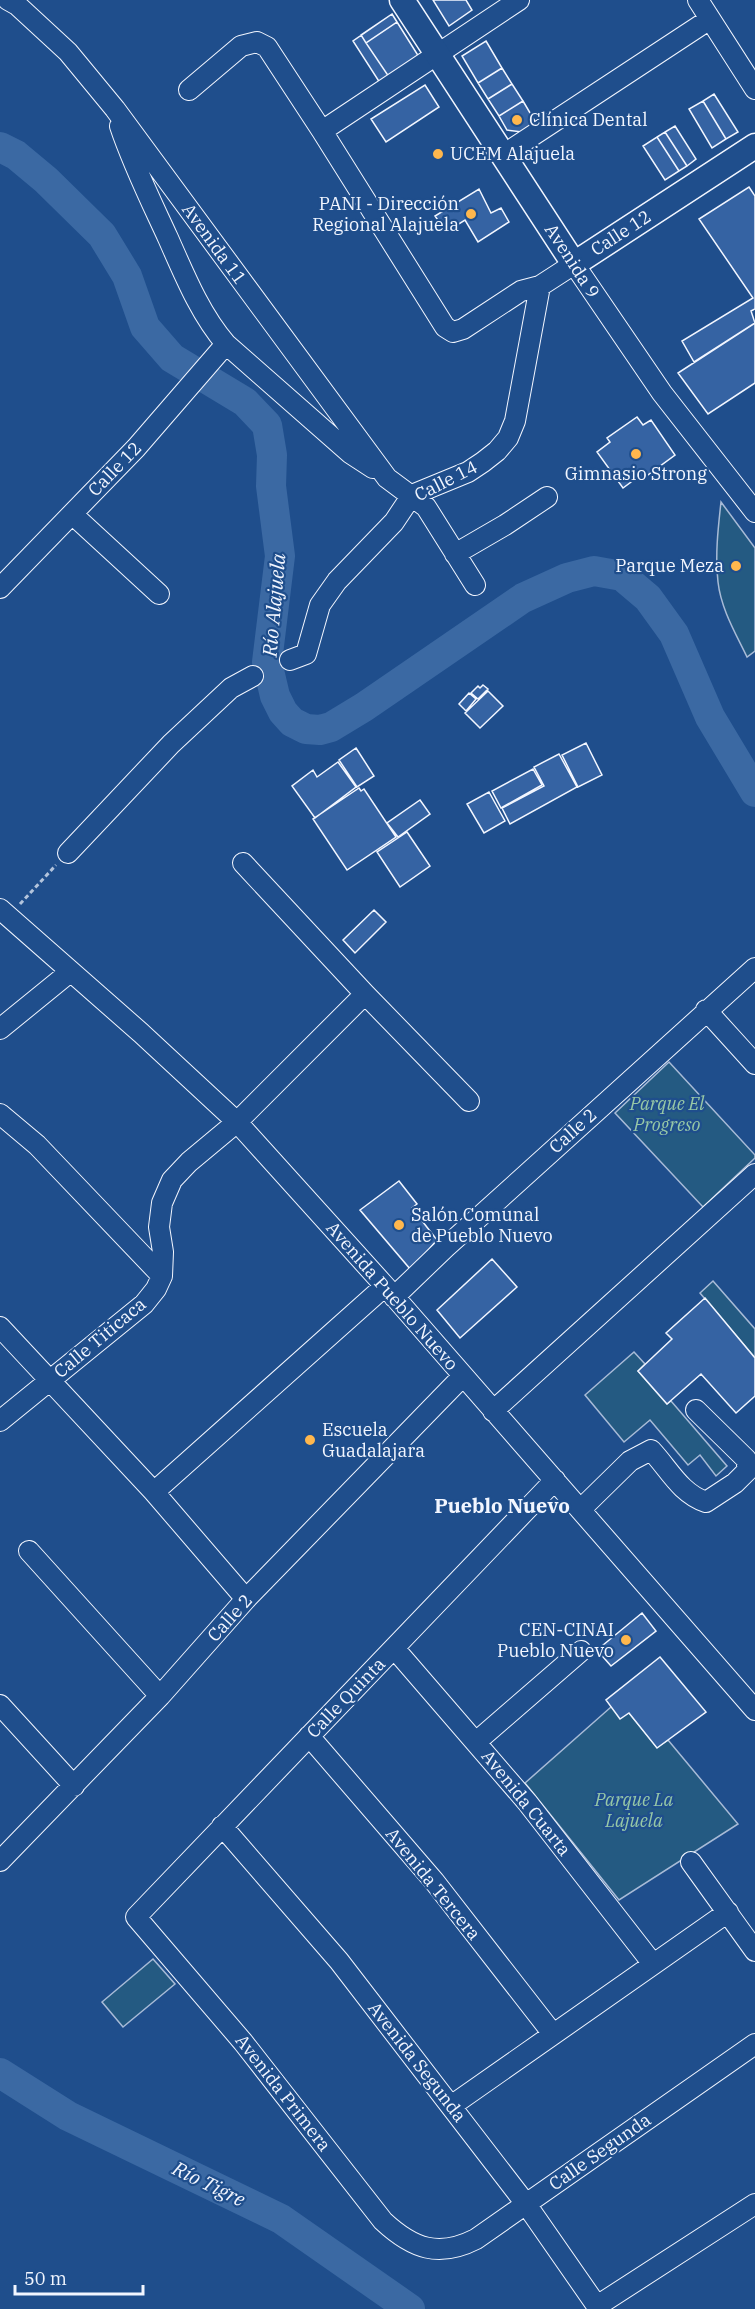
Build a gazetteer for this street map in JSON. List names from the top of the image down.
{
  "streets": {
    "main road": ["Calle 12", "Avenida 9"],
    "street": [
      "Avenida 11",
      "Calle 14",
      "Calle 2",
      "Avenida Pueblo Nuevo",
      "Calle Titicaca",
      "Calle Quinta",
      "Avenida Cuarta",
      "Avenida Tercera",
      "Avenida Segunda",
      "Avenida Primera",
      "Calle Segunda"
    ]
  },
  "crossings": [
    ["Calle 12", "Avenida 9"],
    ["Calle 12", "Calle 14"],
    ["Avenida 11", "Calle 14"],
    ["Calle 2", "Avenida Pueblo Nuevo"],
    ["Avenida Pueblo Nuevo", "Calle Quinta"],
    ["Calle Quinta", "Avenida Cuarta"],
    ["Calle Quinta", "Avenida Tercera"],
    ["Calle Quinta", "Avenida Segunda"],
    ["Calle Quinta", "Avenida Primera"],
    ["Avenida Segunda", "Calle Segunda"],
    ["Avenida Primera", "Calle Segunda"]
  ],
  "districts": ["Pueblo Nuevo"],
  "water": ["Río Alajuela", "Río Tigre"],
  "parks": ["Parque El Progreso", "Parque La Lajuela"],
  "places": [
    "Clínica Dental",
    "UCEM Alajuela",
    "PANI - Dirección Regional Alajuela",
    "Gimnasio Strong",
    "Parque Meza",
    "Salón Comunal de Pueblo Nuevo",
    "Escuela Guadalajara",
    "CEN-CINAI Pueblo Nuevo"
  ],
  "scale_bar": "50 m"
}
